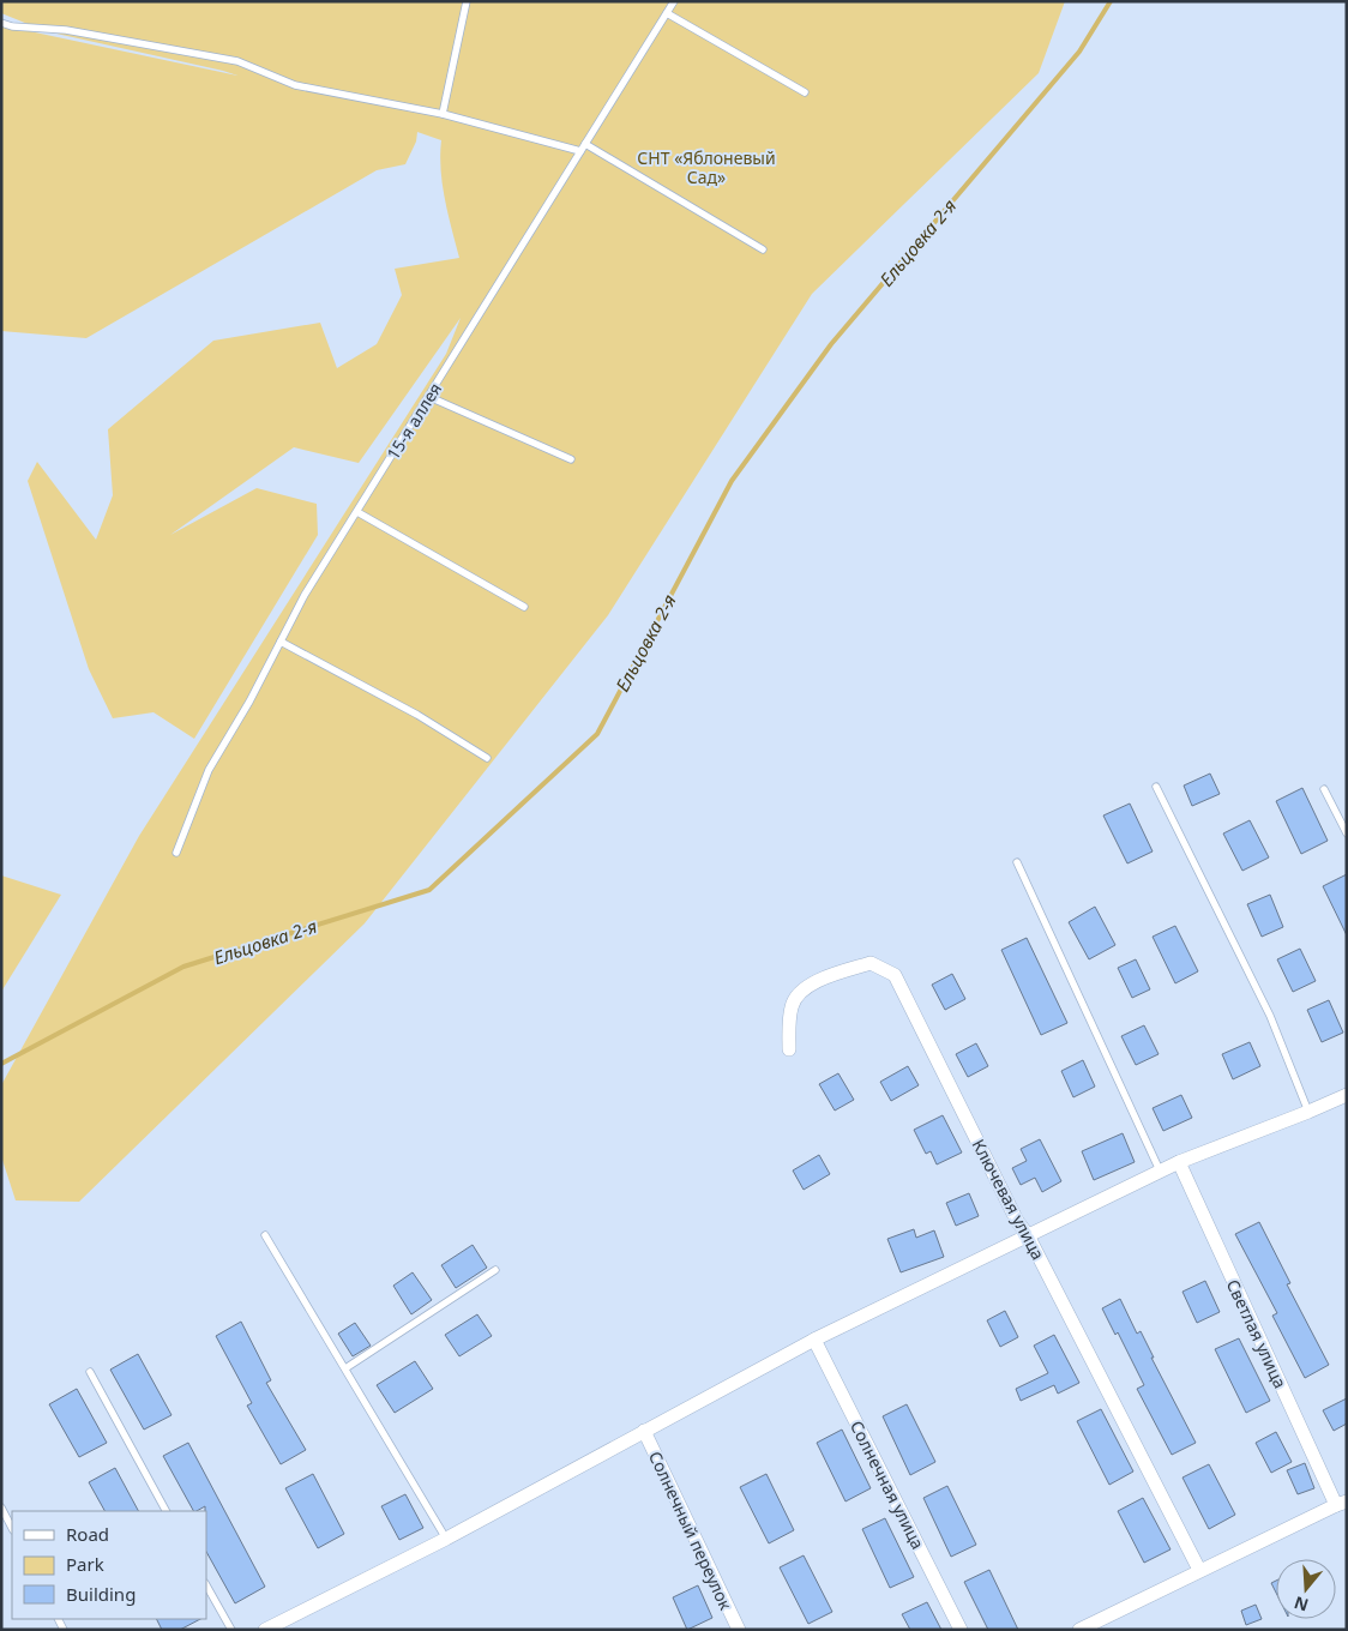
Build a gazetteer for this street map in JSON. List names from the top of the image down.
{
  "streets": {
    "street": [
      "Ключевая улица",
      "Светлая улица",
      "Солнечная улица",
      "Солнечный переулок"
    ],
    "lane": ["15-я аллея"]
  },
  "water": ["Ельцовка 2-я"],
  "parks": ["СНТ «Яблоневый Сад»"],
  "legend": ["Road", "Park", "Building"],
  "north": "bottom"
}
